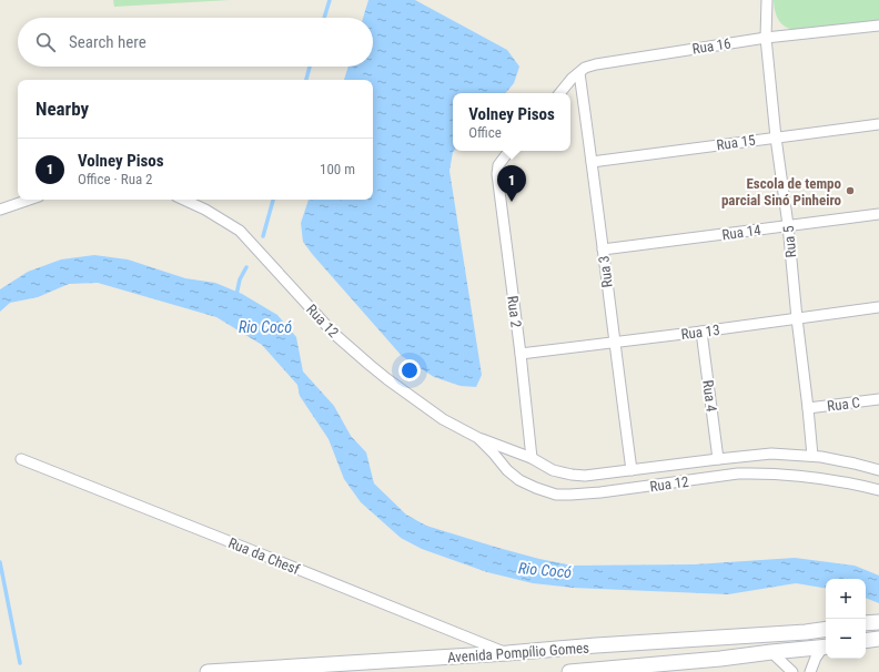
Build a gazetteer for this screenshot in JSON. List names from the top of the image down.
{
  "streets": {
    "main road": ["Avenida Pompílio Gomes"],
    "street": [
      "Rua 16",
      "Rua 15",
      "Rua 14",
      "Rua 5",
      "Rua 3",
      "Rua 2",
      "Rua 12",
      "Rua 13",
      "Rua 4",
      "Rua C",
      "Rua da Chesf"
    ]
  },
  "crossings": [
    ["Rua 16", "Rua 5"],
    ["Rua 16", "Rua 3"],
    ["Rua 15", "Rua 5"],
    ["Rua 15", "Rua 3"],
    ["Rua 14", "Rua 5"],
    ["Rua 14", "Rua 3"],
    ["Rua 5", "Rua 12"],
    ["Rua 5", "Rua 13"],
    ["Rua 5", "Rua C"],
    ["Rua 3", "Rua 12"],
    ["Rua 3", "Rua 13"],
    ["Rua 2", "Rua 12"],
    ["Rua 2", "Rua 13"],
    ["Rua 12", "Rua 4"],
    ["Rua 13", "Rua 4"],
    ["Rua da Chesf", "Avenida Pompílio Gomes"]
  ],
  "water": ["Rio Cocó"],
  "places": ["Escola de tempo parcial Sinó Pinheiro"],
  "page": {
    "search": "Search here",
    "heading": "Nearby",
    "popup": ["Volney Pisos", "Office"],
    "list": [
      {
        "mark": "1",
        "name": "Volney Pisos",
        "note": "Office · Rua 2",
        "value": "100 m"
      }
    ],
    "pins": "1",
    "map_buttons": ["+", "−"]
  }
}
